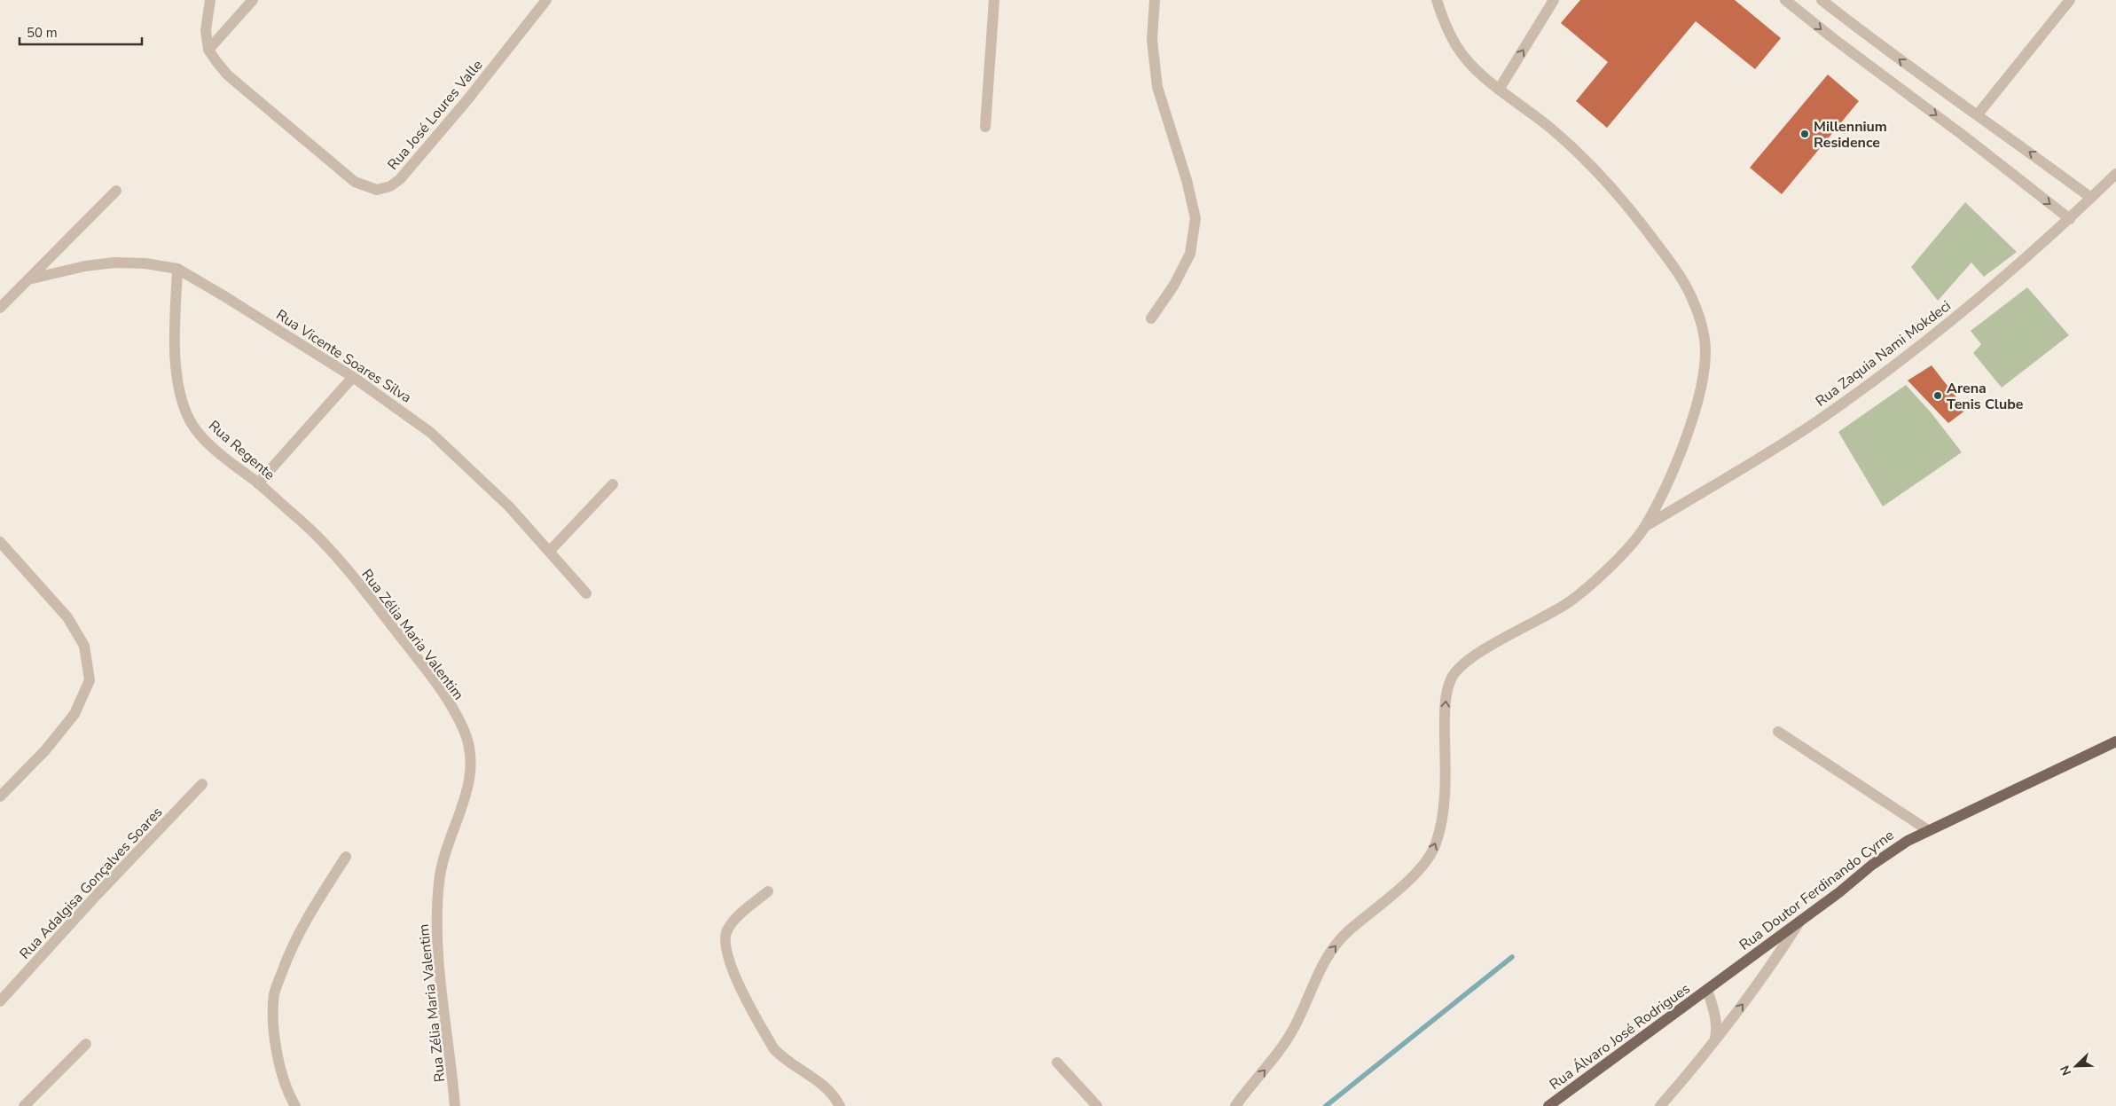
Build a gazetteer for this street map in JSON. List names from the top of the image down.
{
  "streets": {
    "main road": ["Rua Doutor Ferdinando Cyrne", "Rua Álvaro José Rodrigues"],
    "street": [
      "Rua José Loures Valle",
      "Rua Zaquia Nami Mokdeci",
      "Rua Vicente Soares Silva",
      "Rua Regente",
      "Rua Zélia Maria Valentim",
      "Rua Adalgisa Gonçalves Soares"
    ]
  },
  "crossings": [
    ["Rua Vicente Soares Silva", "Rua Regente"],
    ["Rua Regente", "Rua Zélia Maria Valentim"],
    ["Rua Doutor Ferdinando Cyrne", "Rua Álvaro José Rodrigues"]
  ],
  "places": ["Millennium Residence", "Arena Tenis Clube"],
  "scale_bar": "50 m",
  "north": "bottom left"
}
